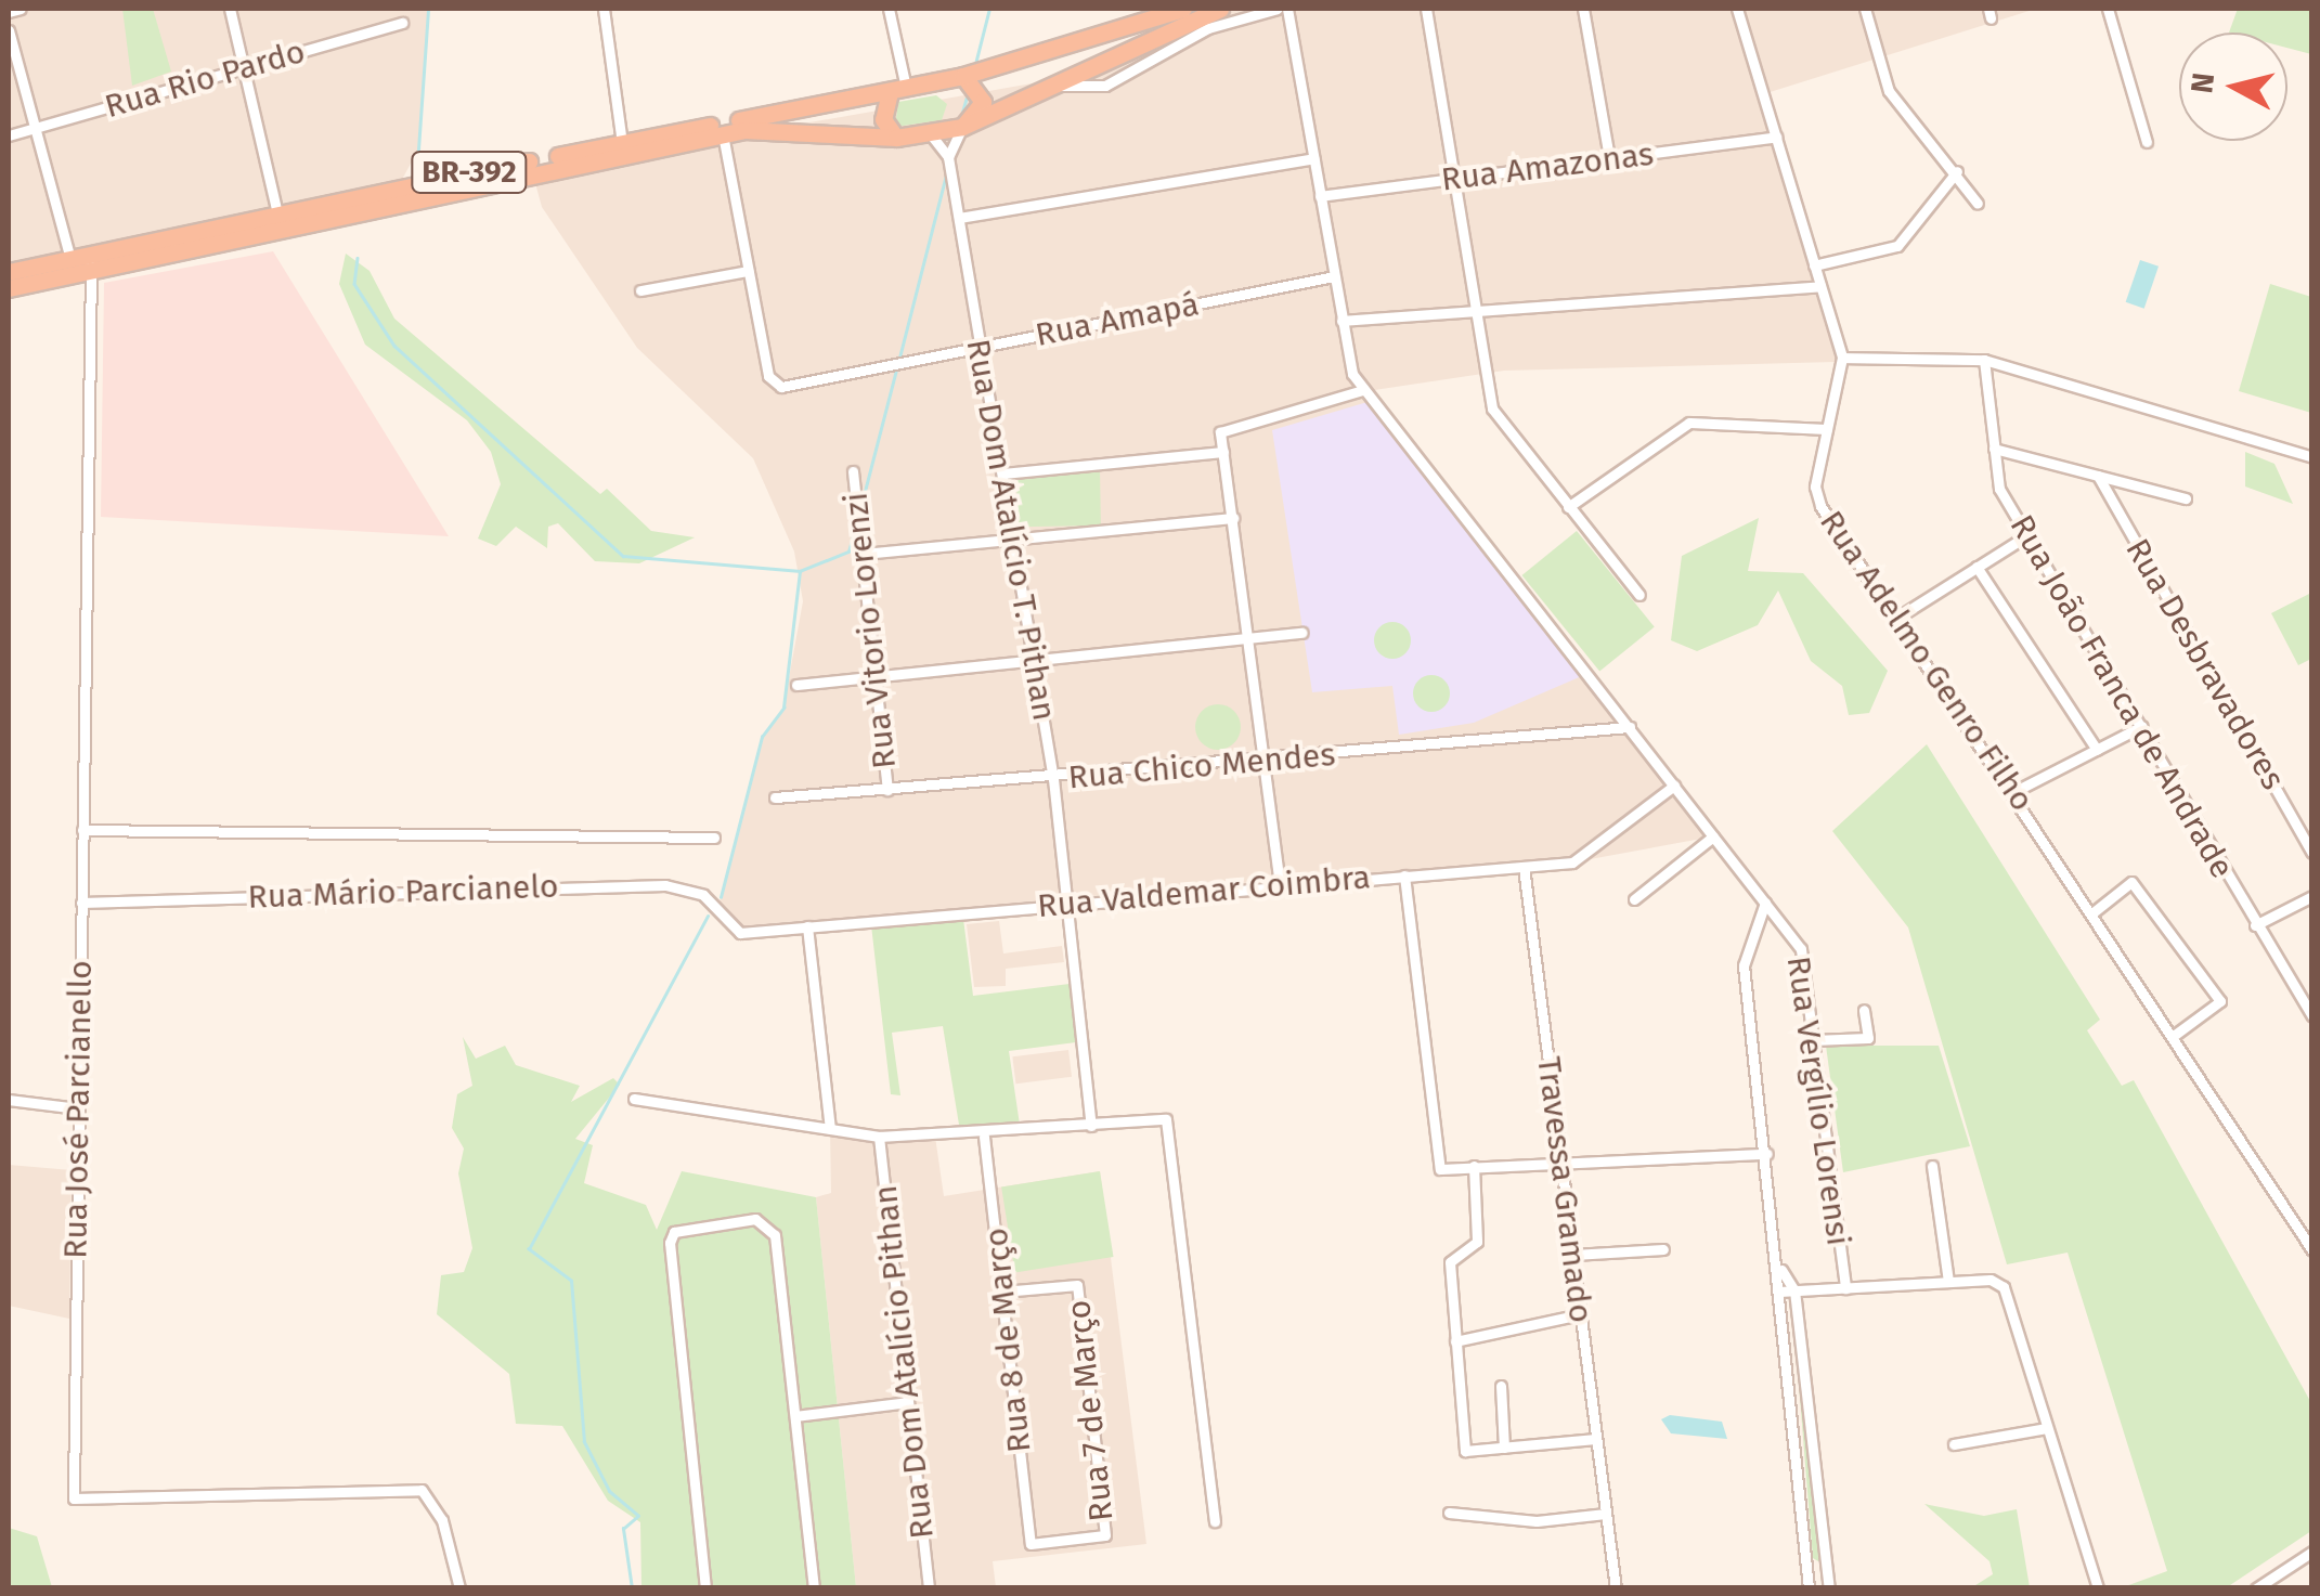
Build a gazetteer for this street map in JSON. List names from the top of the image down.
{
  "streets": {
    "highway": ["BR-392"],
    "street": [
      "Rua Rio Pardo",
      "Rua Amazonas",
      "Rua Amapá",
      "Rua Dom Atalício T. Pithan",
      "Rua Vitorio Lorenzi",
      "Rua Adelmo Genro Filho",
      "Rua Desbravadores",
      "Rua João Franca de Andrade",
      "Rua Chico Mendes",
      "Rua Mário Parcianelo",
      "Rua Valdemar Coimbra",
      "Rua Vergílio Lorensi",
      "Rua José Parcianello",
      "Travessa Gramado",
      "Rua 8 de Março",
      "Rua Dom Atalício Pithan",
      "Rua 7 de Março"
    ]
  },
  "crossings": [
    ["Rua Amazonas", "Rua Adelmo Genro Filho"],
    ["BR-392", "Rua José Parcianello"],
    ["Rua Amapá", "Rua Dom Atalício T. Pithan"],
    ["Rua Dom Atalício T. Pithan", "Rua Chico Mendes"],
    ["Rua Dom Atalício T. Pithan", "Rua Valdemar Coimbra"],
    ["Rua Vitorio Lorenzi", "Rua Chico Mendes"],
    ["Rua Chico Mendes", "Rua Vergílio Lorensi"],
    ["Rua Mário Parcianelo", "Rua Valdemar Coimbra"],
    ["Rua Mário Parcianelo", "Rua José Parcianello"],
    ["Rua Valdemar Coimbra", "Rua Vergílio Lorensi"],
    ["Rua Valdemar Coimbra", "Travessa Gramado"],
    ["Rua 8 de Março", "Rua 7 de Março"]
  ],
  "north": "left"
}
